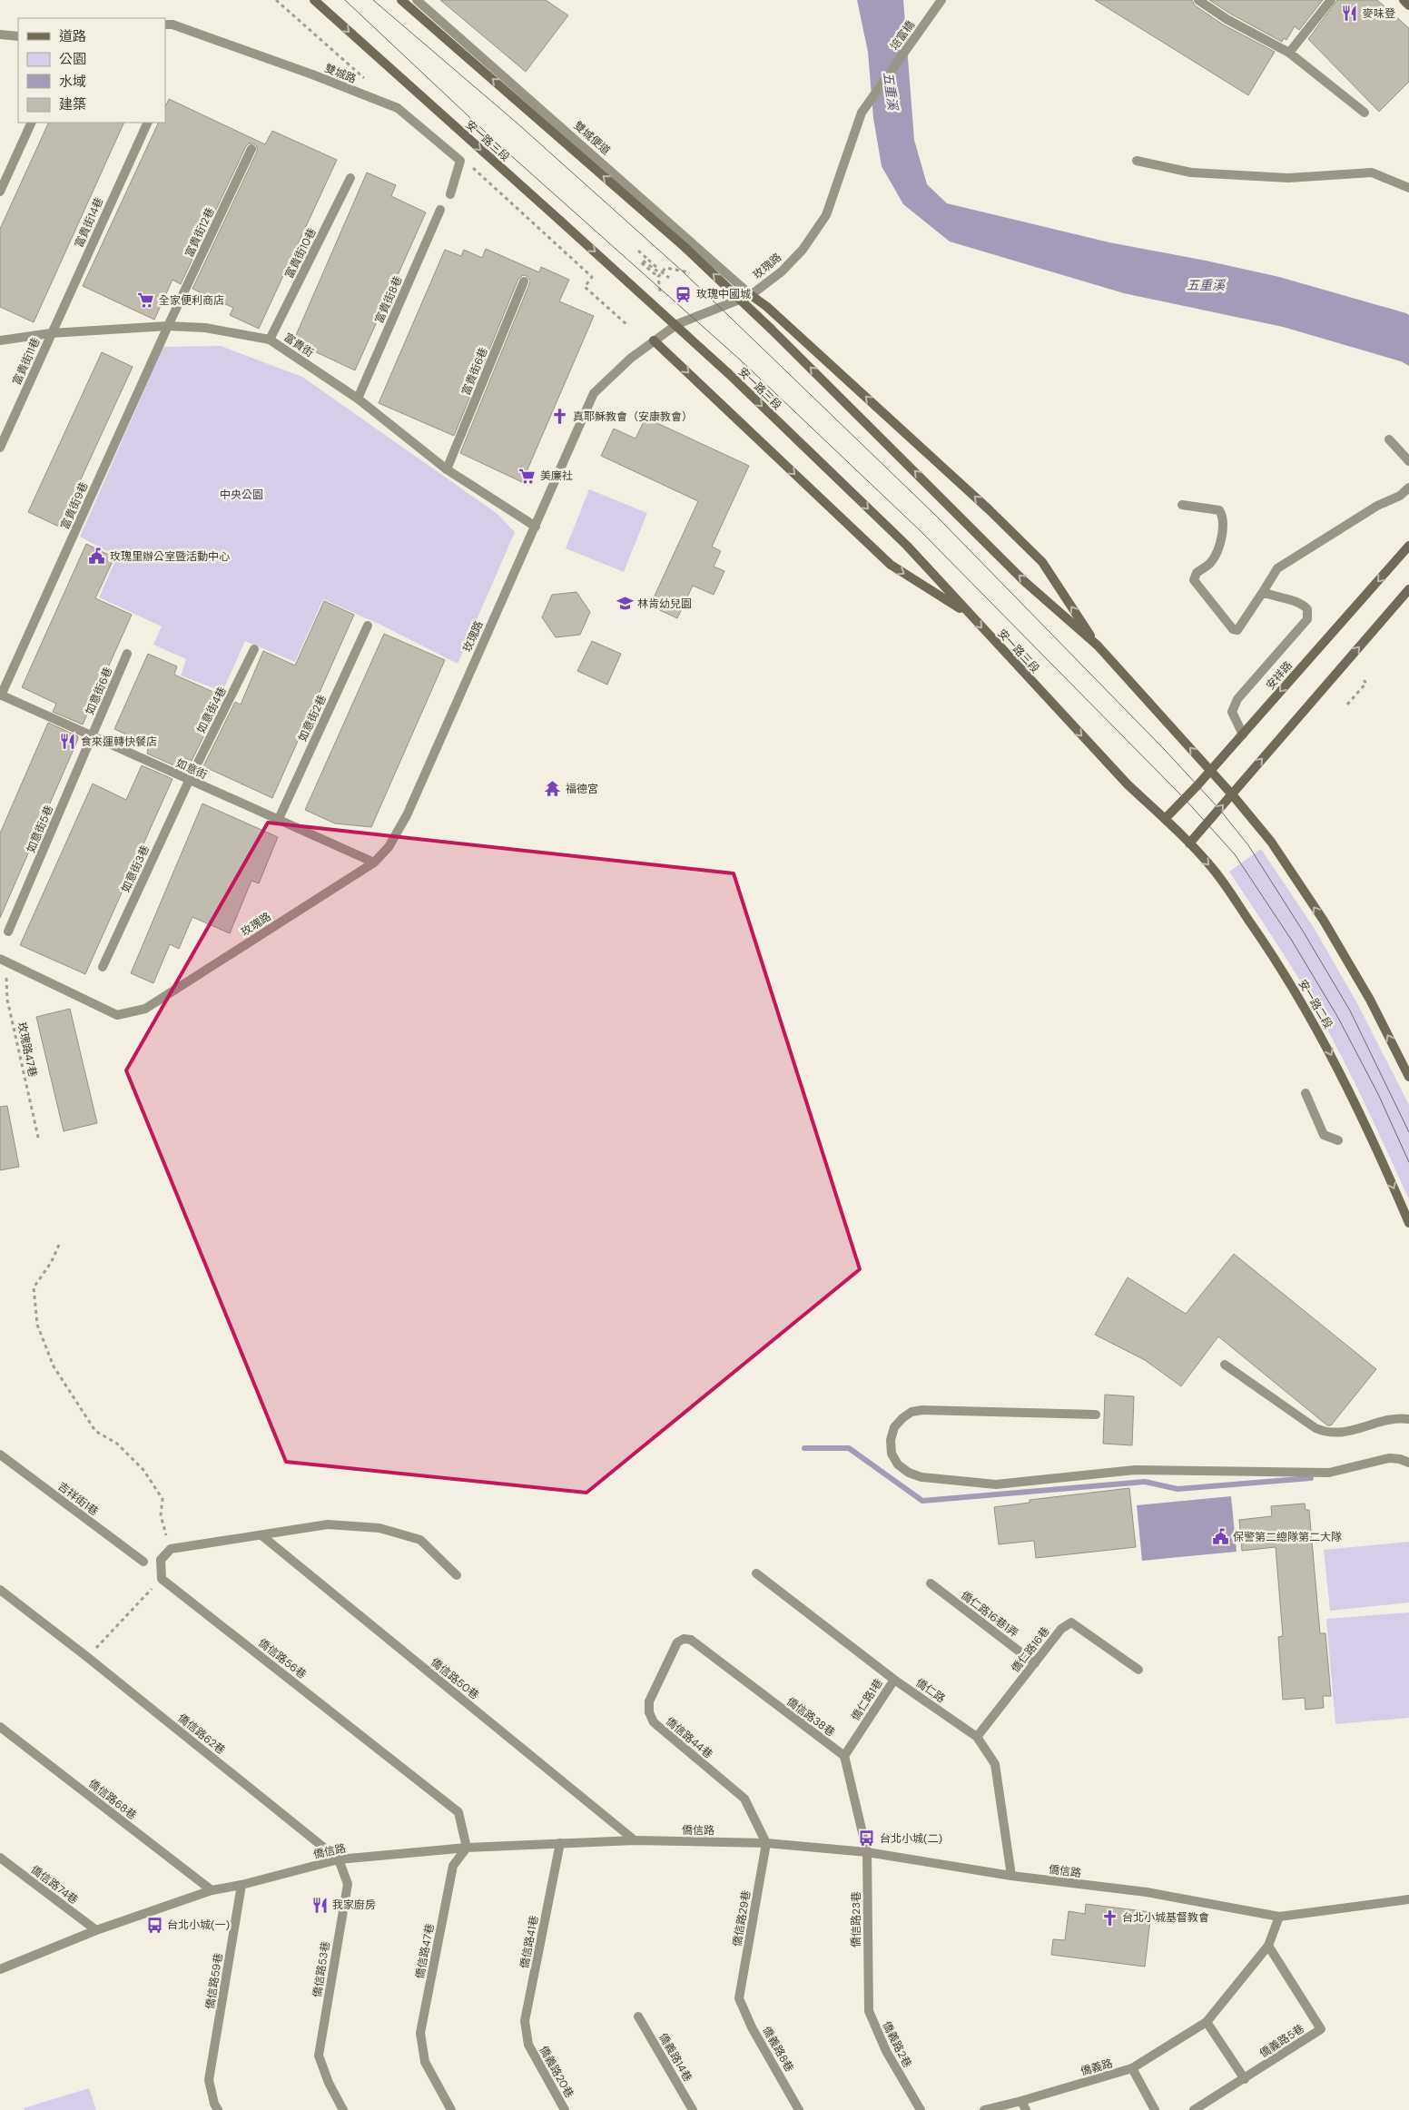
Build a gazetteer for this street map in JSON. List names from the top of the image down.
{
  "streets": {
    "street": [
      "培富橋",
      "雙城路",
      "雙城便道",
      "安一路三段",
      "富貴街14巷",
      "富貴街12巷",
      "富貴街10巷",
      "玫瑰路",
      "富貴街8巷",
      "富貴街",
      "富貴街11巷",
      "富貴街6巷",
      "富貴街9巷",
      "安祥路",
      "如意街6巷",
      "如意街4巷",
      "如意街2巷",
      "如意街",
      "如意街5巷",
      "如意街3巷",
      "安一路二段",
      "吉祥街1巷",
      "僑仁路16巷1弄",
      "僑仁路16巷",
      "僑信路56巷",
      "僑信路50巷",
      "僑仁路",
      "僑仁路1巷",
      "僑信路38巷",
      "僑信路62巷",
      "僑信路44巷",
      "僑信路68巷",
      "僑信路",
      "僑信路74巷",
      "僑信路29巷",
      "僑信路23巷",
      "僑信路41巷",
      "僑信路47巷",
      "僑信路53巷",
      "僑信路59巷",
      "僑義路5巷",
      "僑義路2巷",
      "僑義路8巷",
      "僑義路14巷",
      "僑義路",
      "僑義路20巷"
    ],
    "path": ["玫瑰路47巷"]
  },
  "crossings": [
    ["培富橋", "玫瑰路"],
    ["雙城便道", "玫瑰路"],
    ["安一路三段", "安祥路"],
    ["安一路三段", "安一路二段"],
    ["富貴街14巷", "富貴街"],
    ["富貴街14巷", "富貴街11巷"],
    ["富貴街12巷", "富貴街"],
    ["富貴街12巷", "富貴街9巷"],
    ["富貴街10巷", "富貴街"],
    ["玫瑰路", "富貴街"],
    ["玫瑰路", "如意街"],
    ["玫瑰路", "玫瑰路47巷"],
    ["富貴街8巷", "富貴街"],
    ["富貴街", "富貴街11巷"],
    ["富貴街", "富貴街6巷"],
    ["富貴街", "富貴街9巷"],
    ["富貴街9巷", "如意街"],
    ["安祥路", "安一路二段"],
    ["如意街6巷", "如意街"],
    ["如意街6巷", "如意街5巷"],
    ["如意街4巷", "如意街"],
    ["如意街4巷", "如意街3巷"],
    ["如意街2巷", "如意街"],
    ["如意街", "如意街5巷"],
    ["如意街", "如意街3巷"],
    ["僑仁路16巷1弄", "僑仁路16巷"],
    ["僑仁路16巷", "僑仁路"],
    ["僑信路56巷", "僑信路"],
    ["僑信路56巷", "僑信路47巷"],
    ["僑信路50巷", "僑信路"],
    ["僑仁路", "僑仁路1巷"],
    ["僑仁路", "僑信路"],
    ["僑仁路1巷", "僑信路38巷"],
    ["僑信路38巷", "僑信路44巷"],
    ["僑信路62巷", "僑信路"],
    ["僑信路62巷", "僑信路53巷"],
    ["僑信路44巷", "僑信路"],
    ["僑信路44巷", "僑信路29巷"],
    ["僑信路68巷", "僑信路"],
    ["僑信路", "僑信路74巷"],
    ["僑信路", "僑信路29巷"],
    ["僑信路", "僑信路23巷"],
    ["僑信路", "僑信路41巷"],
    ["僑信路", "僑信路47巷"],
    ["僑信路", "僑信路53巷"],
    ["僑信路", "僑信路59巷"],
    ["僑信路", "僑義路"],
    ["僑信路29巷", "僑義路8巷"],
    ["僑信路23巷", "僑義路2巷"],
    ["僑信路41巷", "僑義路20巷"],
    ["僑義路5巷", "僑義路"]
  ],
  "water": ["五重溪"],
  "parks": ["中央公園"],
  "places": {
    "restaurant": ["麥味登", "食來運轉快餐店", "我家廚房"],
    "station": ["玫瑰中國城"],
    "supermarket": ["全家便利商店", "美廉社"],
    "church": ["真耶穌教會（安康教會）", "台北小城基督教會"],
    "public building": ["玫瑰里辦公室暨活動中心", "保警第二總隊第二大隊"],
    "school or university": ["林肯幼兒園"],
    "temple": ["福德宮"],
    "bus stop": ["台北小城(二)", "台北小城(一)"]
  },
  "legend": [
    "道路",
    "公園",
    "水域",
    "建築"
  ]
}
